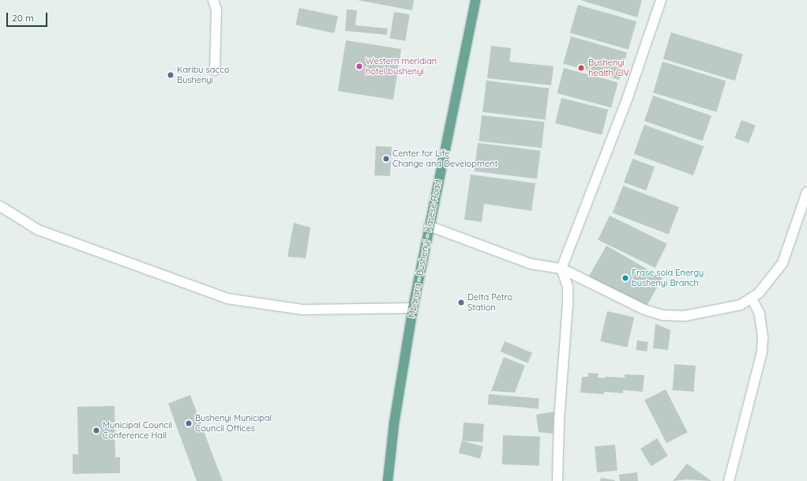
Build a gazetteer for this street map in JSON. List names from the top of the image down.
{
  "streets": {
    "main road": ["Mbarara - Bushenyi - Kasese Road"]
  },
  "places": [
    "Western meridian hotel bushenyi",
    "Bushenyi health CIV",
    "Karibu sacco Bushenyi",
    "Center for Life Change and Development",
    "Frase sola Energy bushenyi Branch",
    "Delta Petro Station",
    "Bushenyi Municipal Council Offices",
    "Municipal Council Conference Hall"
  ],
  "scale_bar": "20 m"
}
